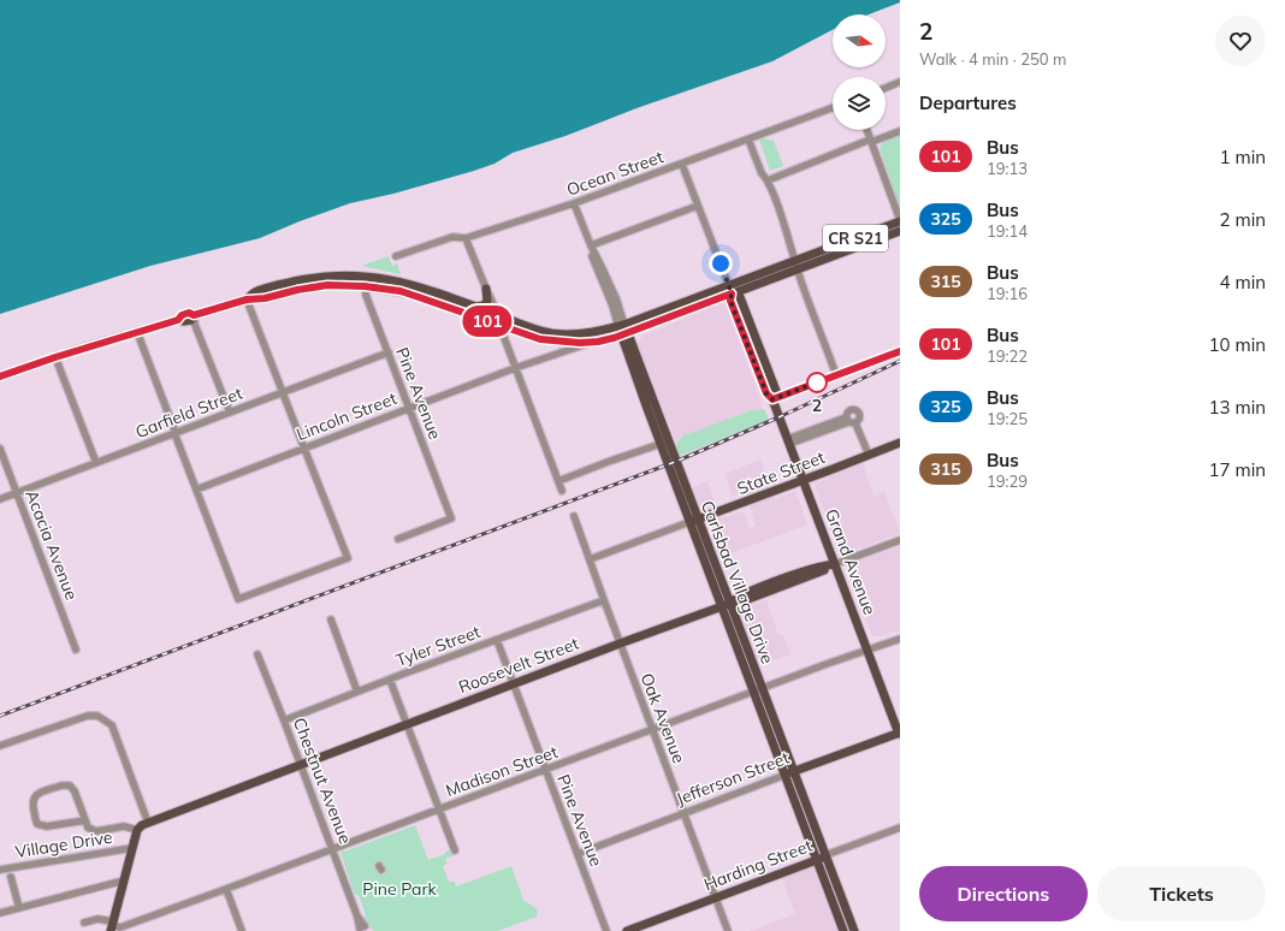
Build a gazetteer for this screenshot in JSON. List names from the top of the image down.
{
  "streets": {
    "main road": [
      "CR S21",
      "State Street",
      "Grand Avenue",
      "Carlsbad Village Drive",
      "Roosevelt Street",
      "Jefferson Street",
      "Harding Street"
    ],
    "street": [
      "Ocean Street",
      "Pine Avenue",
      "Garfield Street",
      "Lincoln Street",
      "Acacia Avenue",
      "Tyler Street",
      "Oak Avenue",
      "Madison Street",
      "Chestnut Avenue",
      "Village Drive"
    ]
  },
  "crossings": [
    ["Ocean Street", "Grand Avenue"],
    ["Ocean Street", "Carlsbad Village Drive"],
    ["CR S21", "Pine Avenue"],
    ["CR S21", "Lincoln Street"],
    ["CR S21", "Grand Avenue"],
    ["CR S21", "Carlsbad Village Drive"],
    ["Pine Avenue", "Garfield Street"],
    ["Pine Avenue", "Lincoln Street"],
    ["Pine Avenue", "Tyler Street"],
    ["Pine Avenue", "Roosevelt Street"],
    ["Pine Avenue", "Madison Street"],
    ["Pine Avenue", "Jefferson Street"],
    ["Garfield Street", "Acacia Avenue"],
    ["State Street", "Grand Avenue"],
    ["State Street", "Carlsbad Village Drive"],
    ["State Street", "Oak Avenue"],
    ["Grand Avenue", "Roosevelt Street"],
    ["Grand Avenue", "Madison Street"],
    ["Grand Avenue", "Jefferson Street"],
    ["Carlsbad Village Drive", "Roosevelt Street"],
    ["Carlsbad Village Drive", "Madison Street"],
    ["Carlsbad Village Drive", "Jefferson Street"],
    ["Carlsbad Village Drive", "Harding Street"],
    ["Tyler Street", "Oak Avenue"],
    ["Tyler Street", "Chestnut Avenue"],
    ["Roosevelt Street", "Oak Avenue"],
    ["Roosevelt Street", "Chestnut Avenue"],
    ["Oak Avenue", "Madison Street"],
    ["Oak Avenue", "Jefferson Street"],
    ["Oak Avenue", "Harding Street"],
    ["Madison Street", "Chestnut Avenue"]
  ],
  "parks": ["Pine Park"],
  "places": ["2"],
  "lines": ["bus line 101"],
  "north": "right",
  "page": {
    "on_map": "101",
    "heading": [
      ["2", "Walk · 4 min · 250 m"],
      "Departures"
    ],
    "list": [
      {
        "mark": "101",
        "name": "Bus",
        "note": "19:13",
        "value": "1 min"
      },
      {
        "mark": "325",
        "name": "Bus",
        "note": "19:14",
        "value": "2 min"
      },
      {
        "mark": "315",
        "name": "Bus",
        "note": "19:16",
        "value": "4 min"
      },
      {
        "mark": "101",
        "name": "Bus",
        "note": "19:22",
        "value": "10 min"
      },
      {
        "mark": "325",
        "name": "Bus",
        "note": "19:25",
        "value": "13 min"
      },
      {
        "mark": "315",
        "name": "Bus",
        "note": "19:29",
        "value": "17 min"
      }
    ],
    "buttons": ["Directions", "Tickets"]
  }
}
